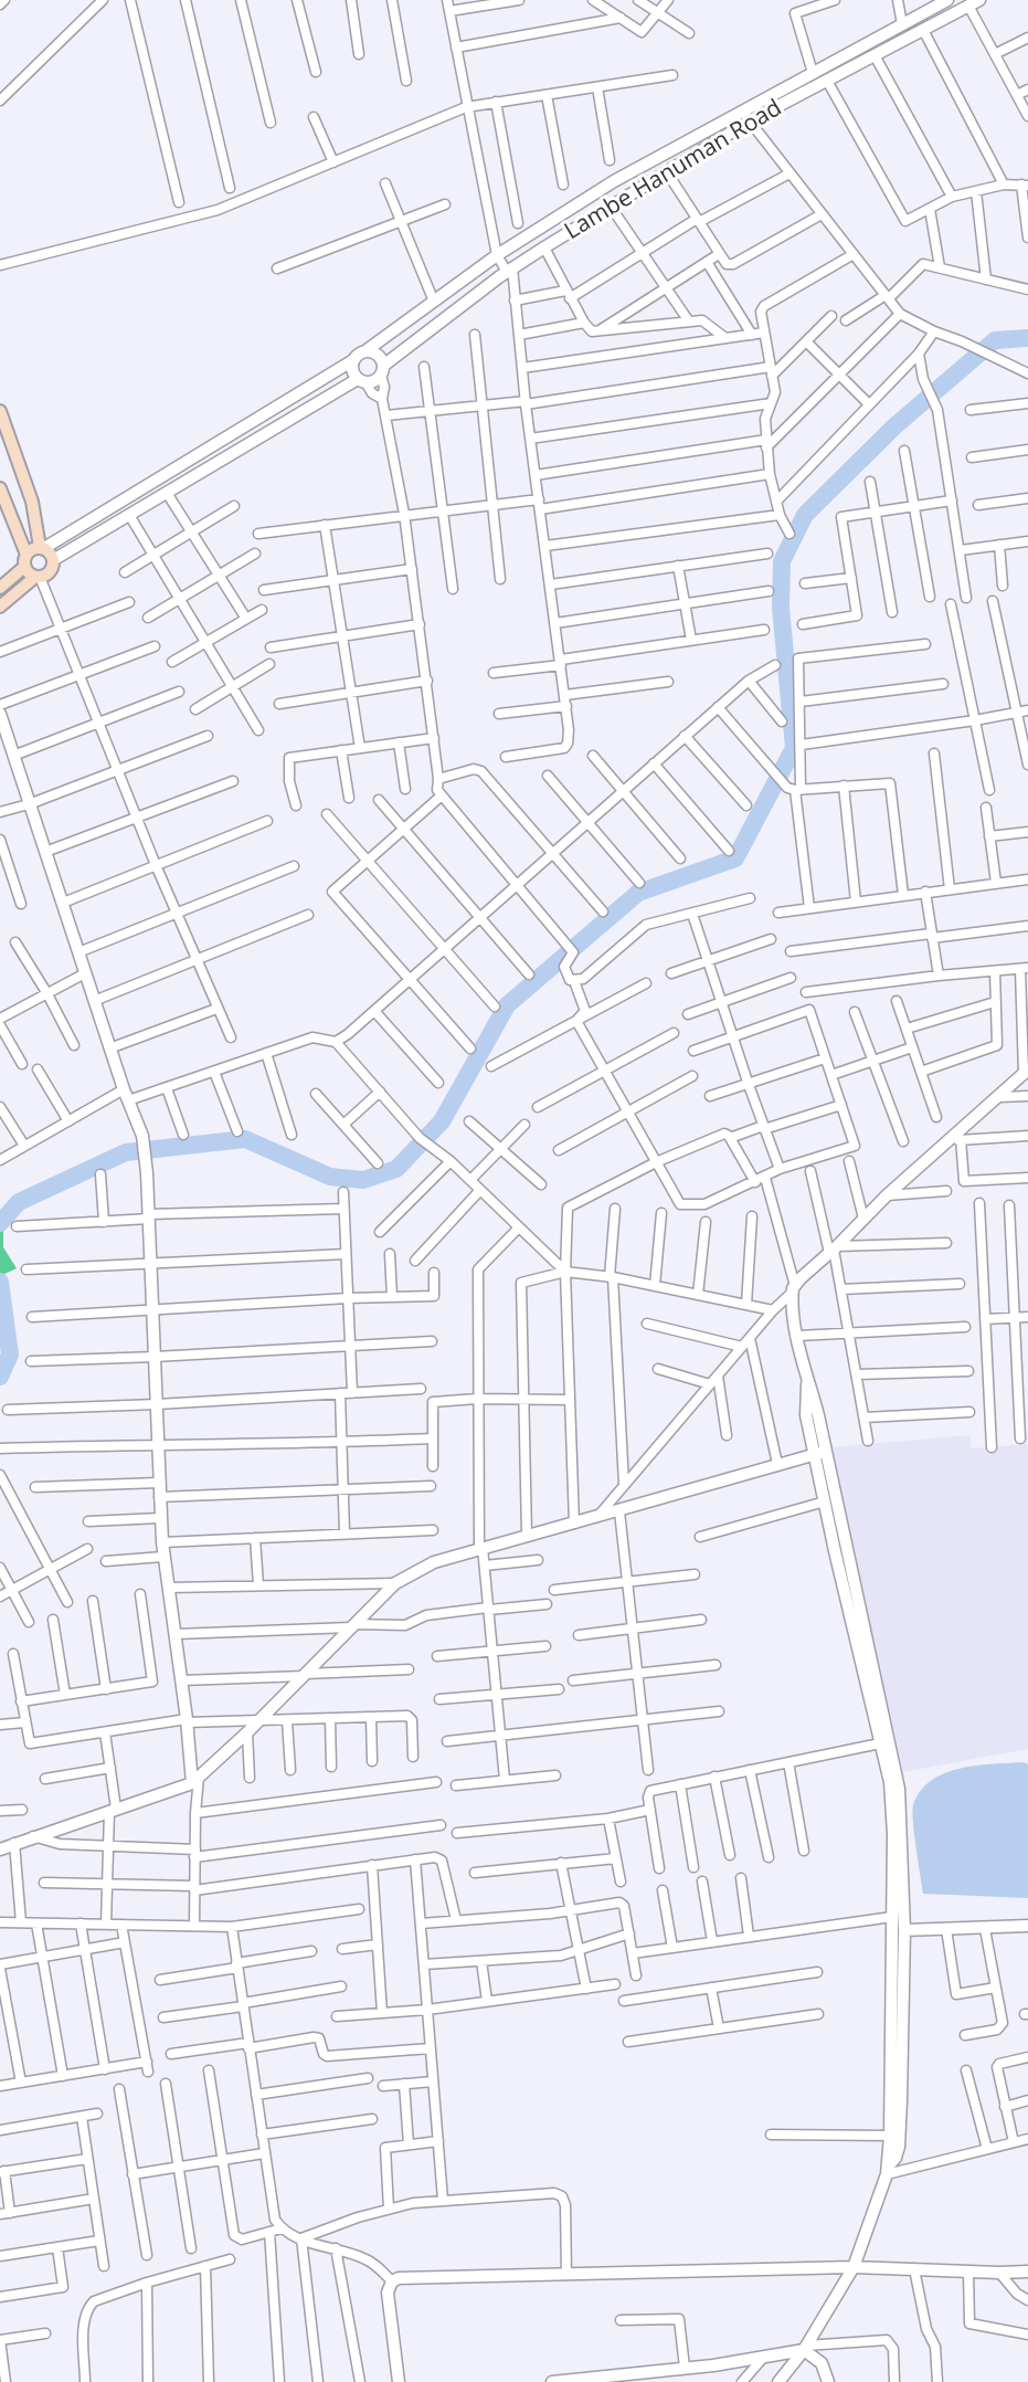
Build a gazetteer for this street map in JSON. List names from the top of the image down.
{
  "streets": {
    "street": ["Lambe Hanuman Road"]
  }
}
